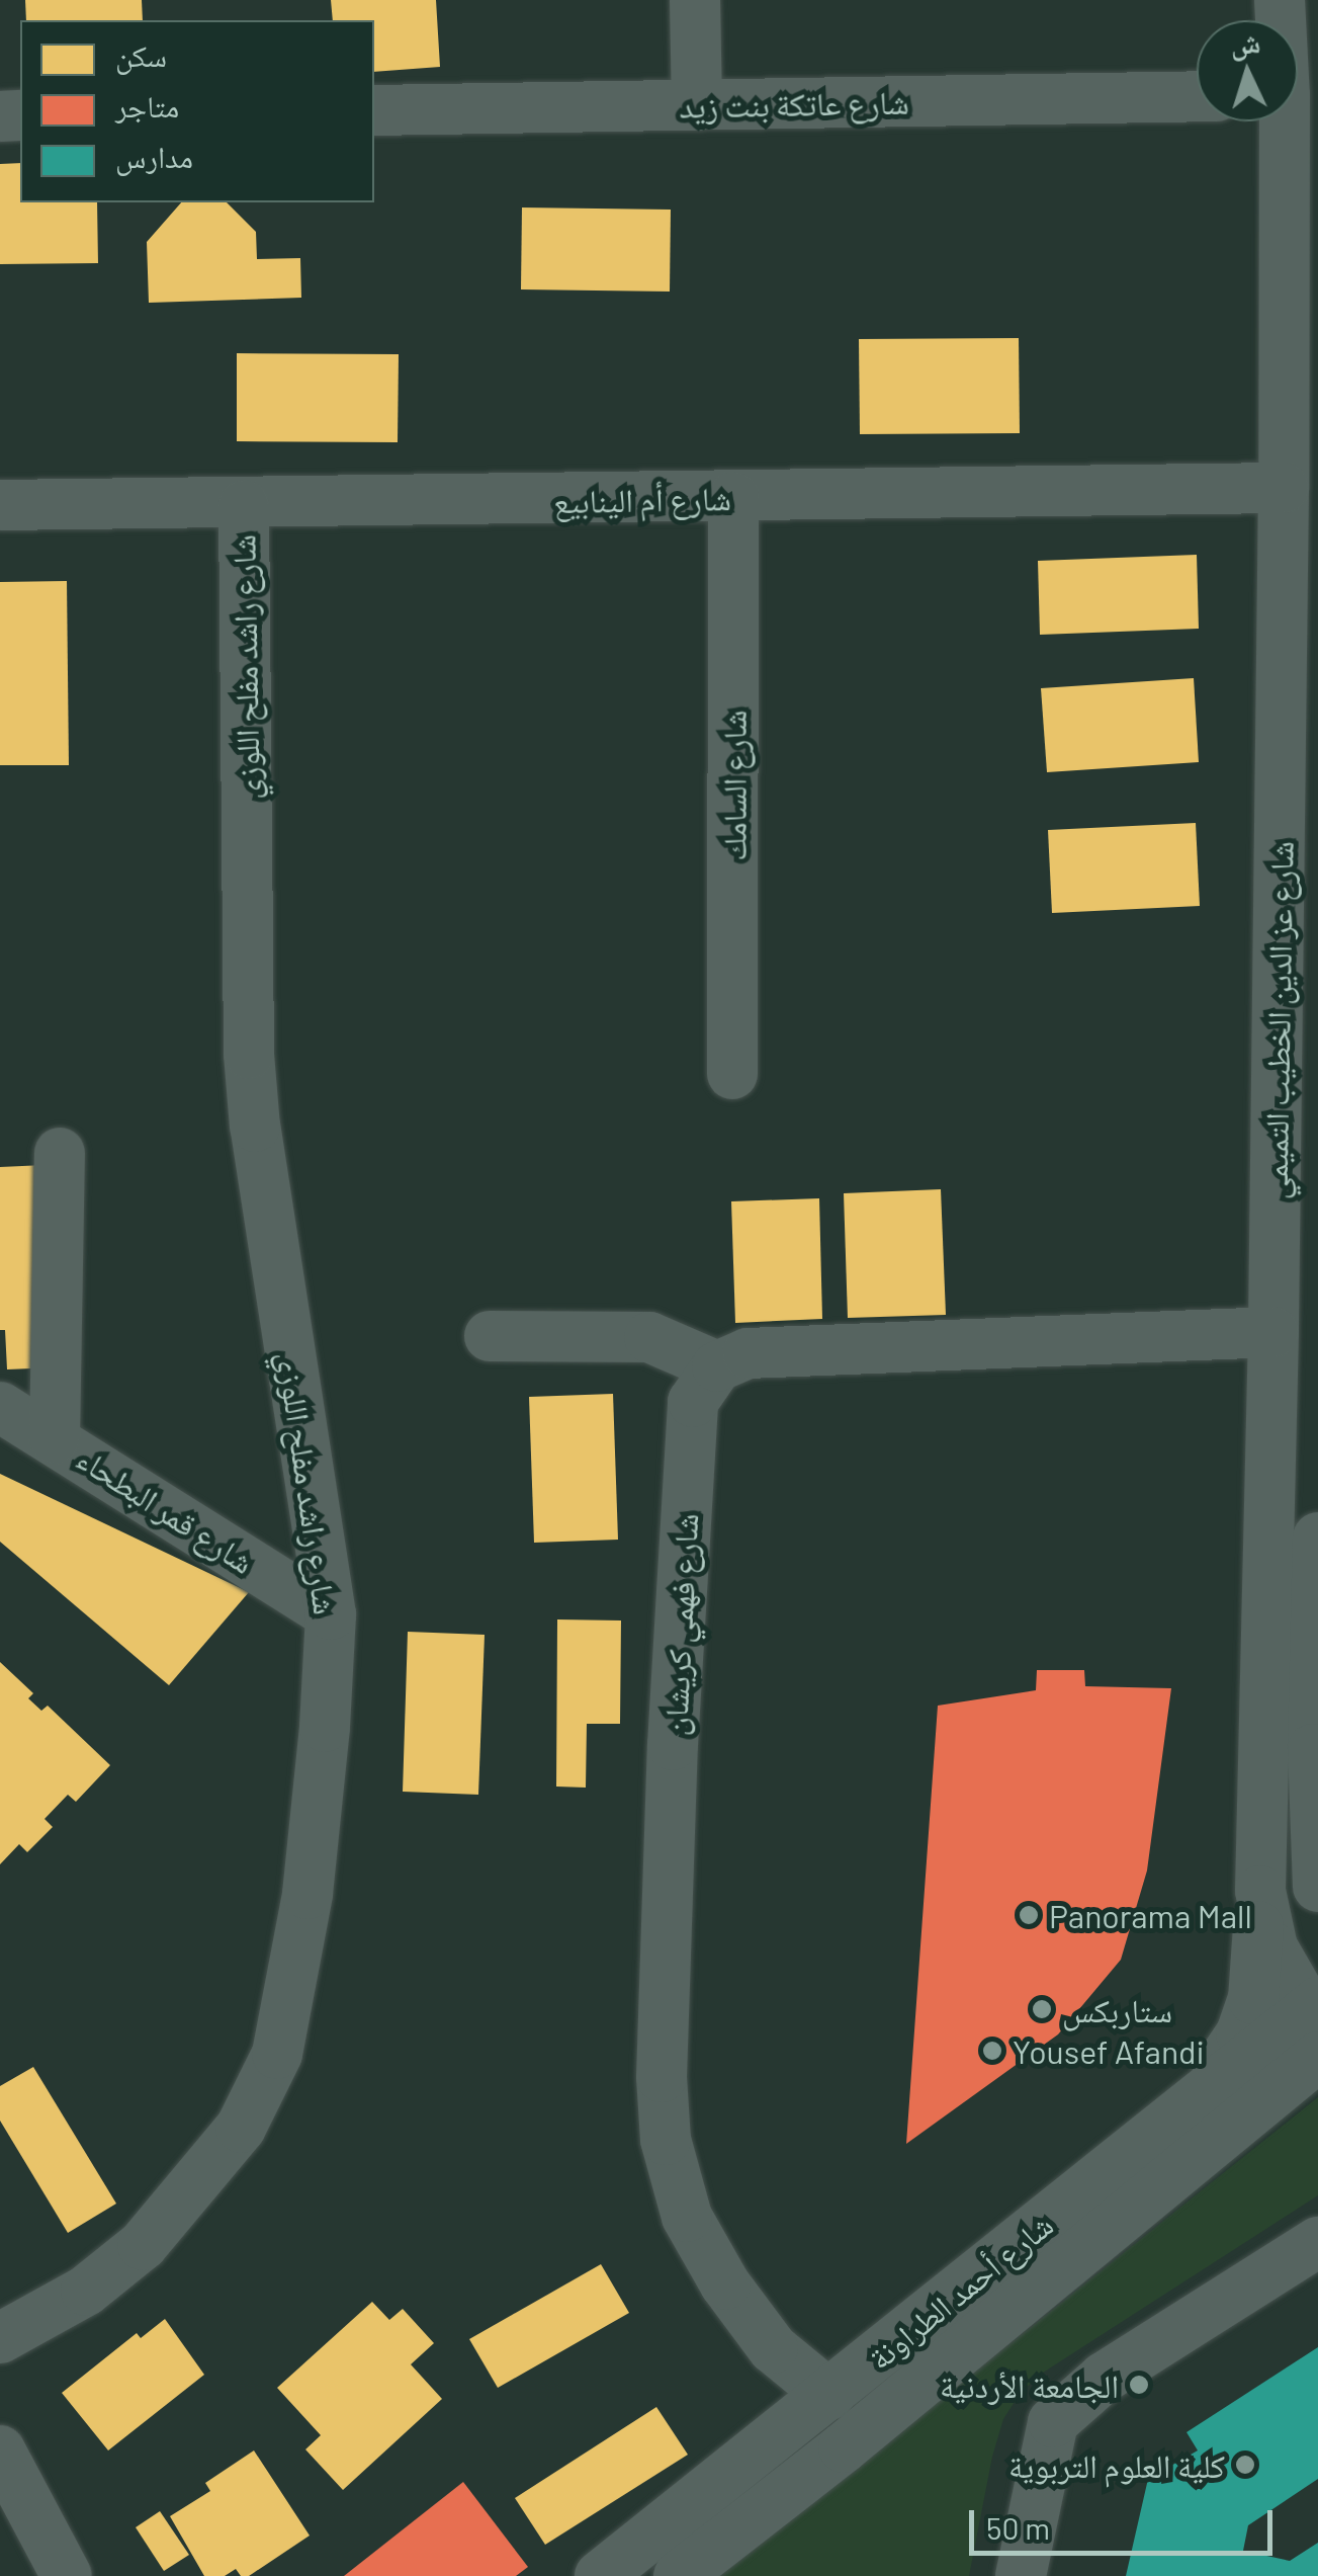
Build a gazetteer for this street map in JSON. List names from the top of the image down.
{
  "streets": {
    "street": [
      "شارع عاتكة بنت زيد",
      "شارع أم الينابيع",
      "شارع راشد مفلح اللوزي",
      "شارع السامك",
      "شارع عز الدين الخطيب التميمي",
      "شارع قمر البطحاء",
      "شارع فهمي كريشان",
      "شارع أحمد الطراونة"
    ]
  },
  "crossings": [
    ["شارع أم الينابيع", "شارع راشد مفلح اللوزي"],
    ["شارع أم الينابيع", "شارع السامك"],
    ["شارع أم الينابيع", "شارع عز الدين الخطيب التميمي"],
    ["شارع راشد مفلح اللوزي", "شارع قمر البطحاء"],
    ["شارع عز الدين الخطيب التميمي", "شارع أحمد الطراونة"],
    ["شارع فهمي كريشان", "شارع أحمد الطراونة"]
  ],
  "places": [
    "Panorama Mall",
    "ستاربكس",
    "Yousef Afandi",
    "الجامعة الأردنية",
    "كلية العلوم التربوية"
  ],
  "legend": ["سكن", "متاجر", "مدارس"],
  "scale_bar": "50 m",
  "north": "top"
}
